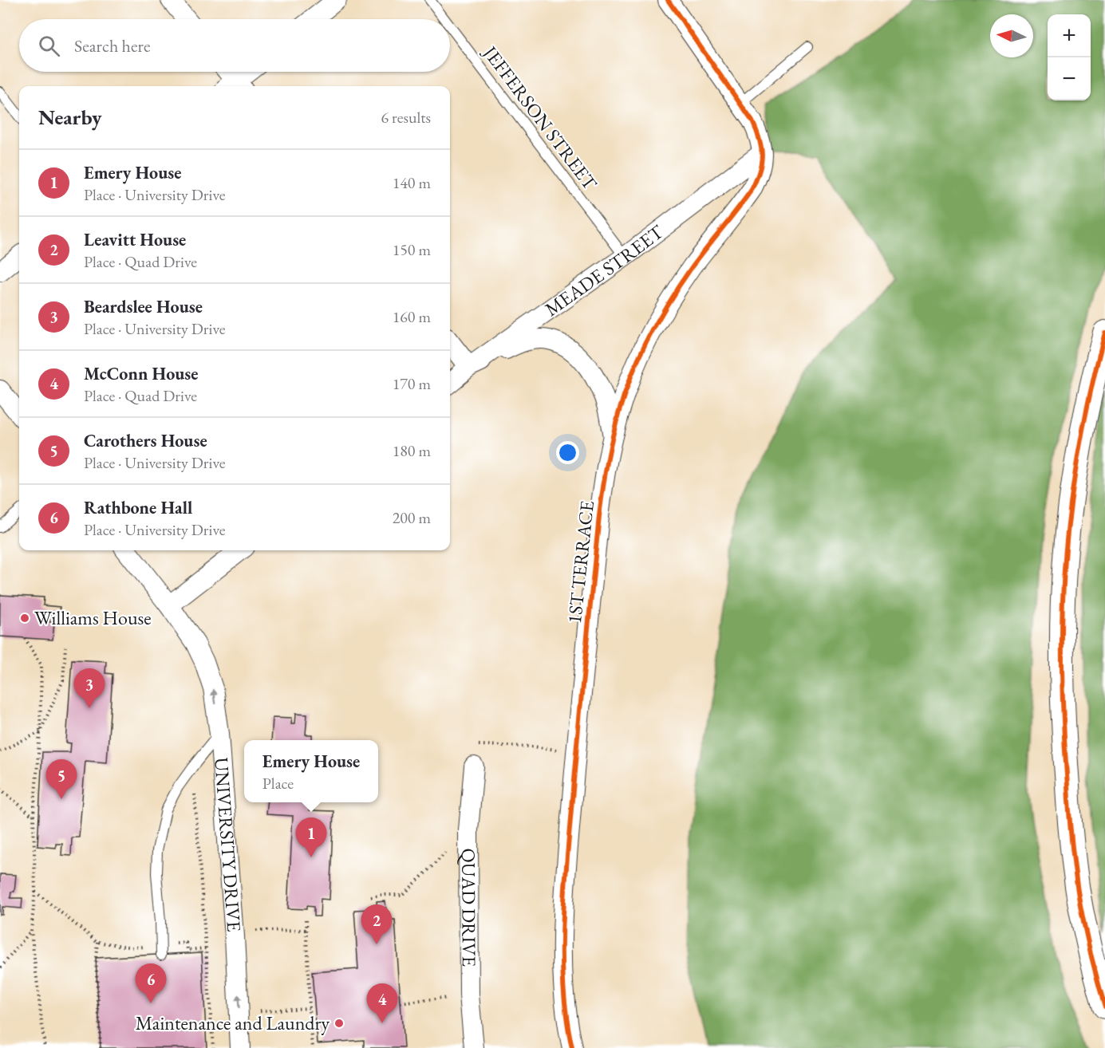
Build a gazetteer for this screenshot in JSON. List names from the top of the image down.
{
  "streets": {
    "street": [
      "MEADE STREET",
      "1ST TERRACE",
      "UNIVERSITY DRIVE",
      "QUAD DRIVE"
    ],
    "lane": ["JEFFERSON STREET"]
  },
  "crossings": [
    ["JEFFERSON STREET", "MEADE STREET"],
    ["MEADE STREET", "1ST TERRACE"]
  ],
  "one_way": ["UNIVERSITY DRIVE"],
  "places": ["Williams House", "Maintenance and Laundry"],
  "north": "left",
  "page": {
    "map_buttons": ["+", "−"],
    "search": "Search here",
    "heading": ["Nearby", "6 results"],
    "list": [
      {
        "mark": "1",
        "name": "Emery House",
        "note": "Place · University Drive",
        "value": "140 m"
      },
      {
        "mark": "2",
        "name": "Leavitt House",
        "note": "Place · Quad Drive",
        "value": "150 m"
      },
      {
        "mark": "3",
        "name": "Beardslee House",
        "note": "Place · University Drive",
        "value": "160 m"
      },
      {
        "mark": "4",
        "name": "McConn House",
        "note": "Place · Quad Drive",
        "value": "170 m"
      },
      {
        "mark": "5",
        "name": "Carothers House",
        "note": "Place · University Drive",
        "value": "180 m"
      },
      {
        "mark": "6",
        "name": "Rathbone Hall",
        "note": "Place · University Drive",
        "value": "200 m"
      }
    ],
    "pins": [
      "3",
      "5",
      "1",
      "2",
      "6",
      "4"
    ],
    "popup": ["Emery House", "Place"]
  }
}
